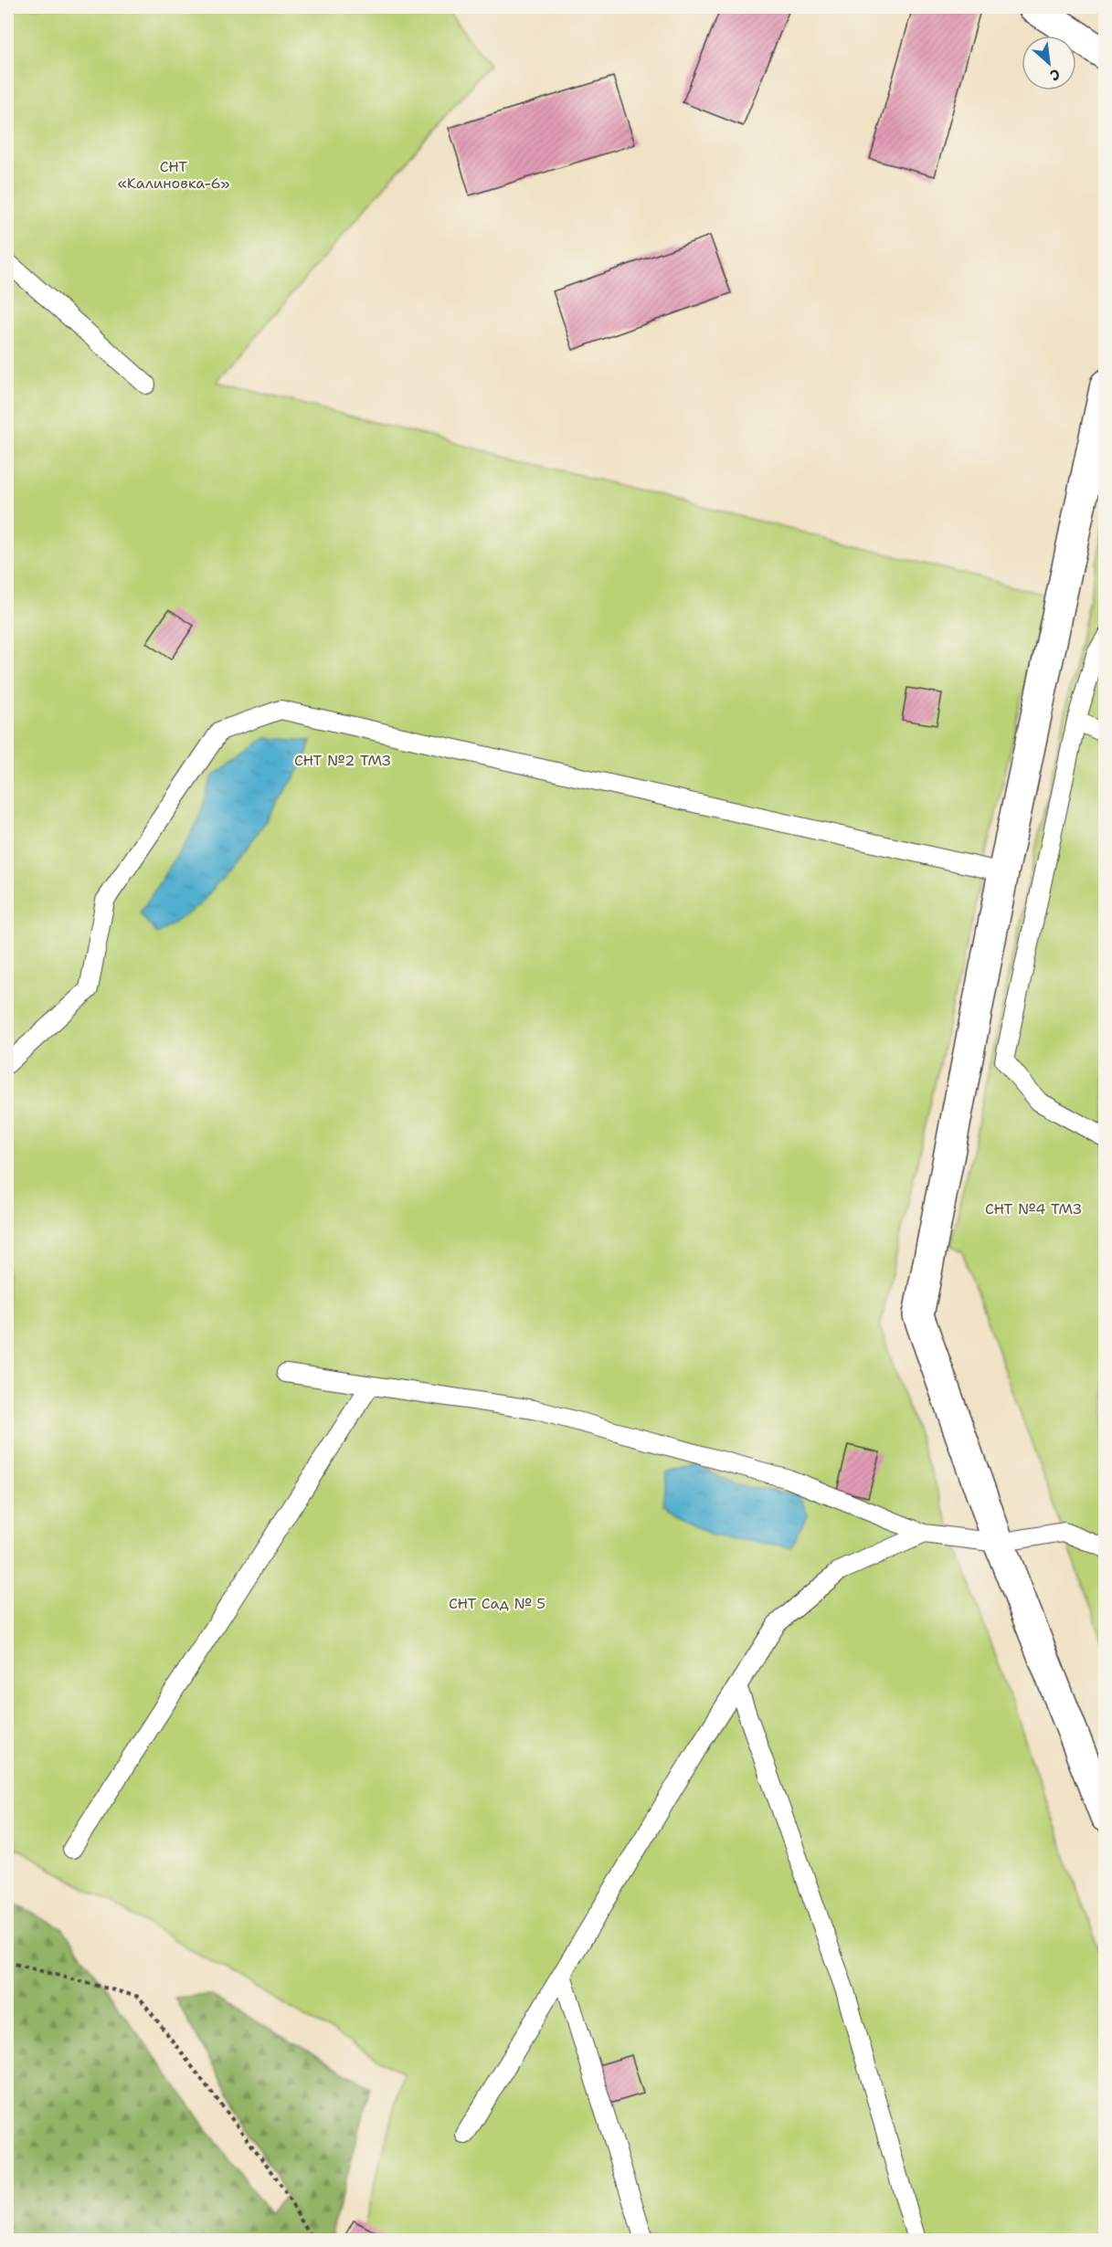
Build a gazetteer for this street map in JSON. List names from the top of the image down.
{
  "parks": [
    "СНТ «Калиновка-6»",
    "СНТ №2 ТМЗ",
    "СНТ №4 ТМЗ",
    "СНТ Сад № 5"
  ],
  "north": "bottom right"
}
